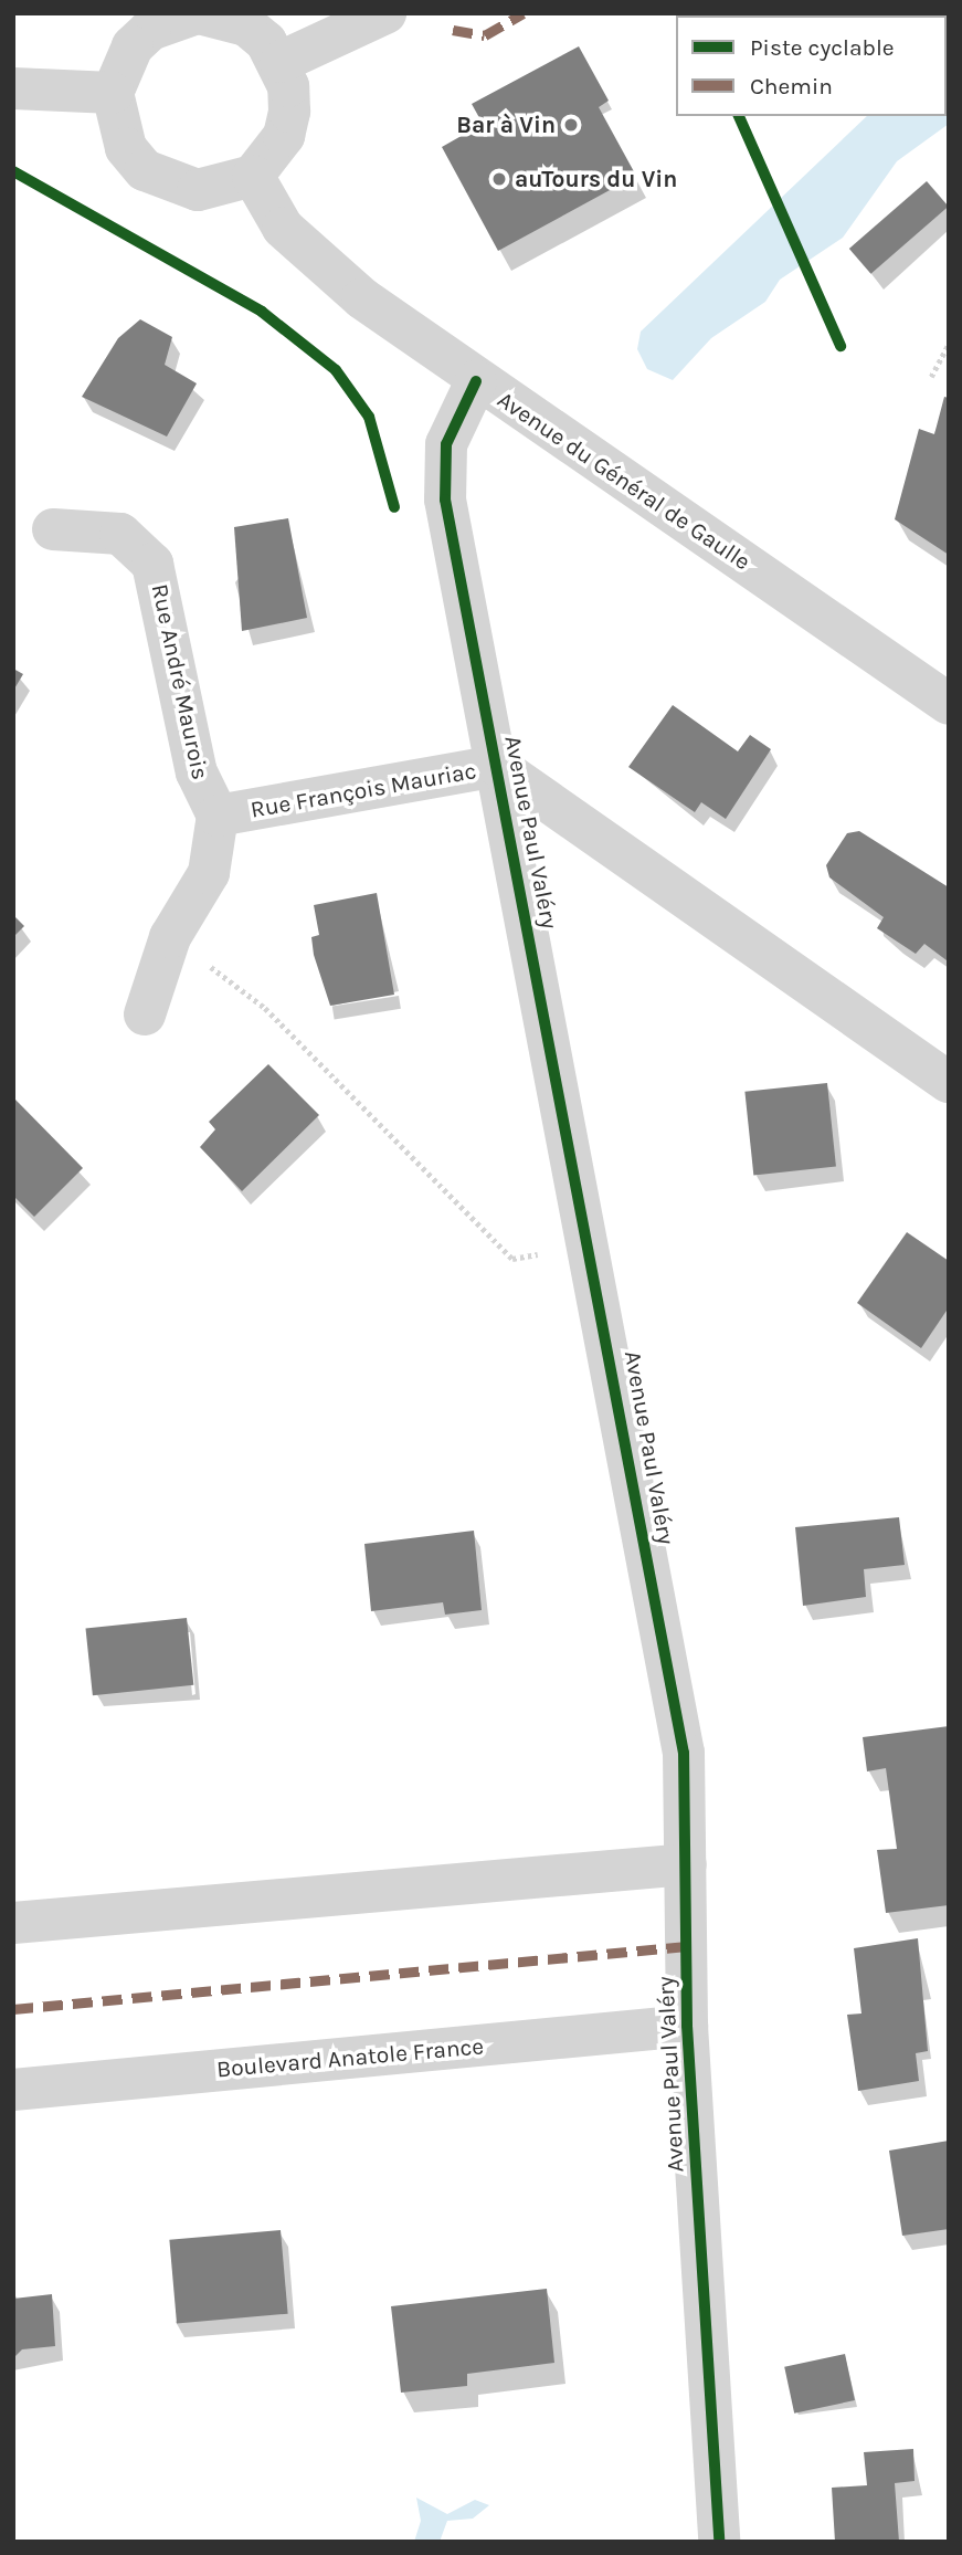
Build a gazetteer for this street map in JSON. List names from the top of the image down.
{
  "streets": {
    "street": [
      "Avenue du Général de Gaulle",
      "Rue André Maurois",
      "Rue François Mauriac",
      "Avenue Paul Valéry",
      "Boulevard Anatole France"
    ]
  },
  "crossings": [
    ["Avenue du Général de Gaulle", "Avenue Paul Valéry"],
    ["Rue André Maurois", "Rue François Mauriac"],
    ["Rue François Mauriac", "Avenue Paul Valéry"],
    ["Avenue Paul Valéry", "Boulevard Anatole France"]
  ],
  "places": ["Bar à Vin", "auTours du Vin"],
  "legend": ["Piste cyclable", "Chemin"]
}
